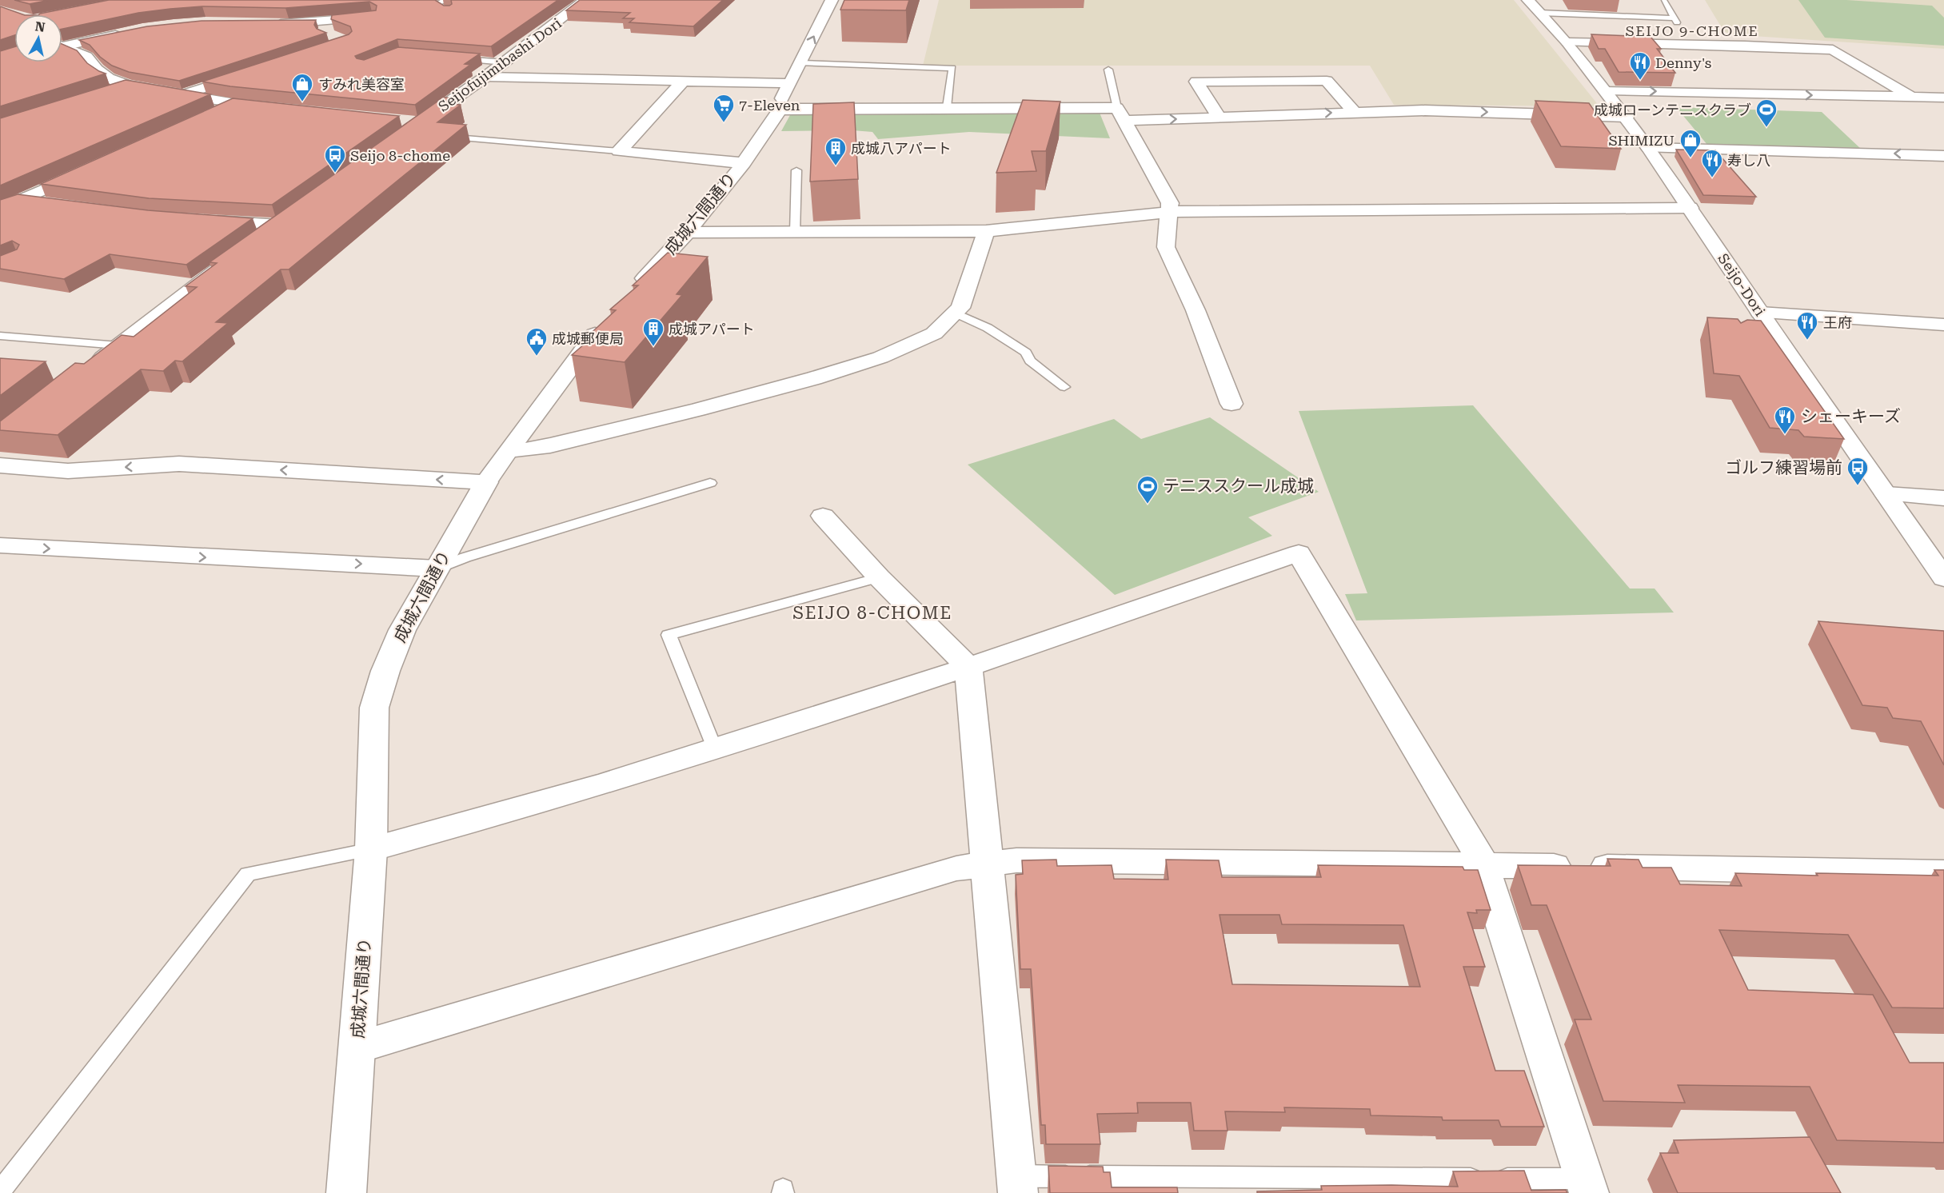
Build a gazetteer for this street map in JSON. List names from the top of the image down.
{
  "streets": {
    "street": ["Seijofujimibashi Dori", "成城六間通り", "Seijo-Dori"]
  },
  "districts": ["SEIJO 9-CHOME", "SEIJO 8-CHOME"],
  "places": {
    "restaurant": [
      "Denny's",
      "寿し八",
      "王府",
      "シェーキーズ"
    ],
    "shop": ["すみれ美容室", "SHIMIZU"],
    "supermarket": ["7-Eleven"],
    "sports": ["成城ローンテニスクラブ", "テニススクール成城"],
    "building": ["成城八アパート", "成城アパート"],
    "bus stop": ["Seijo 8-chome", "ゴルフ練習場前"],
    "public building": ["成城郵便局"]
  },
  "north": "top"
}
